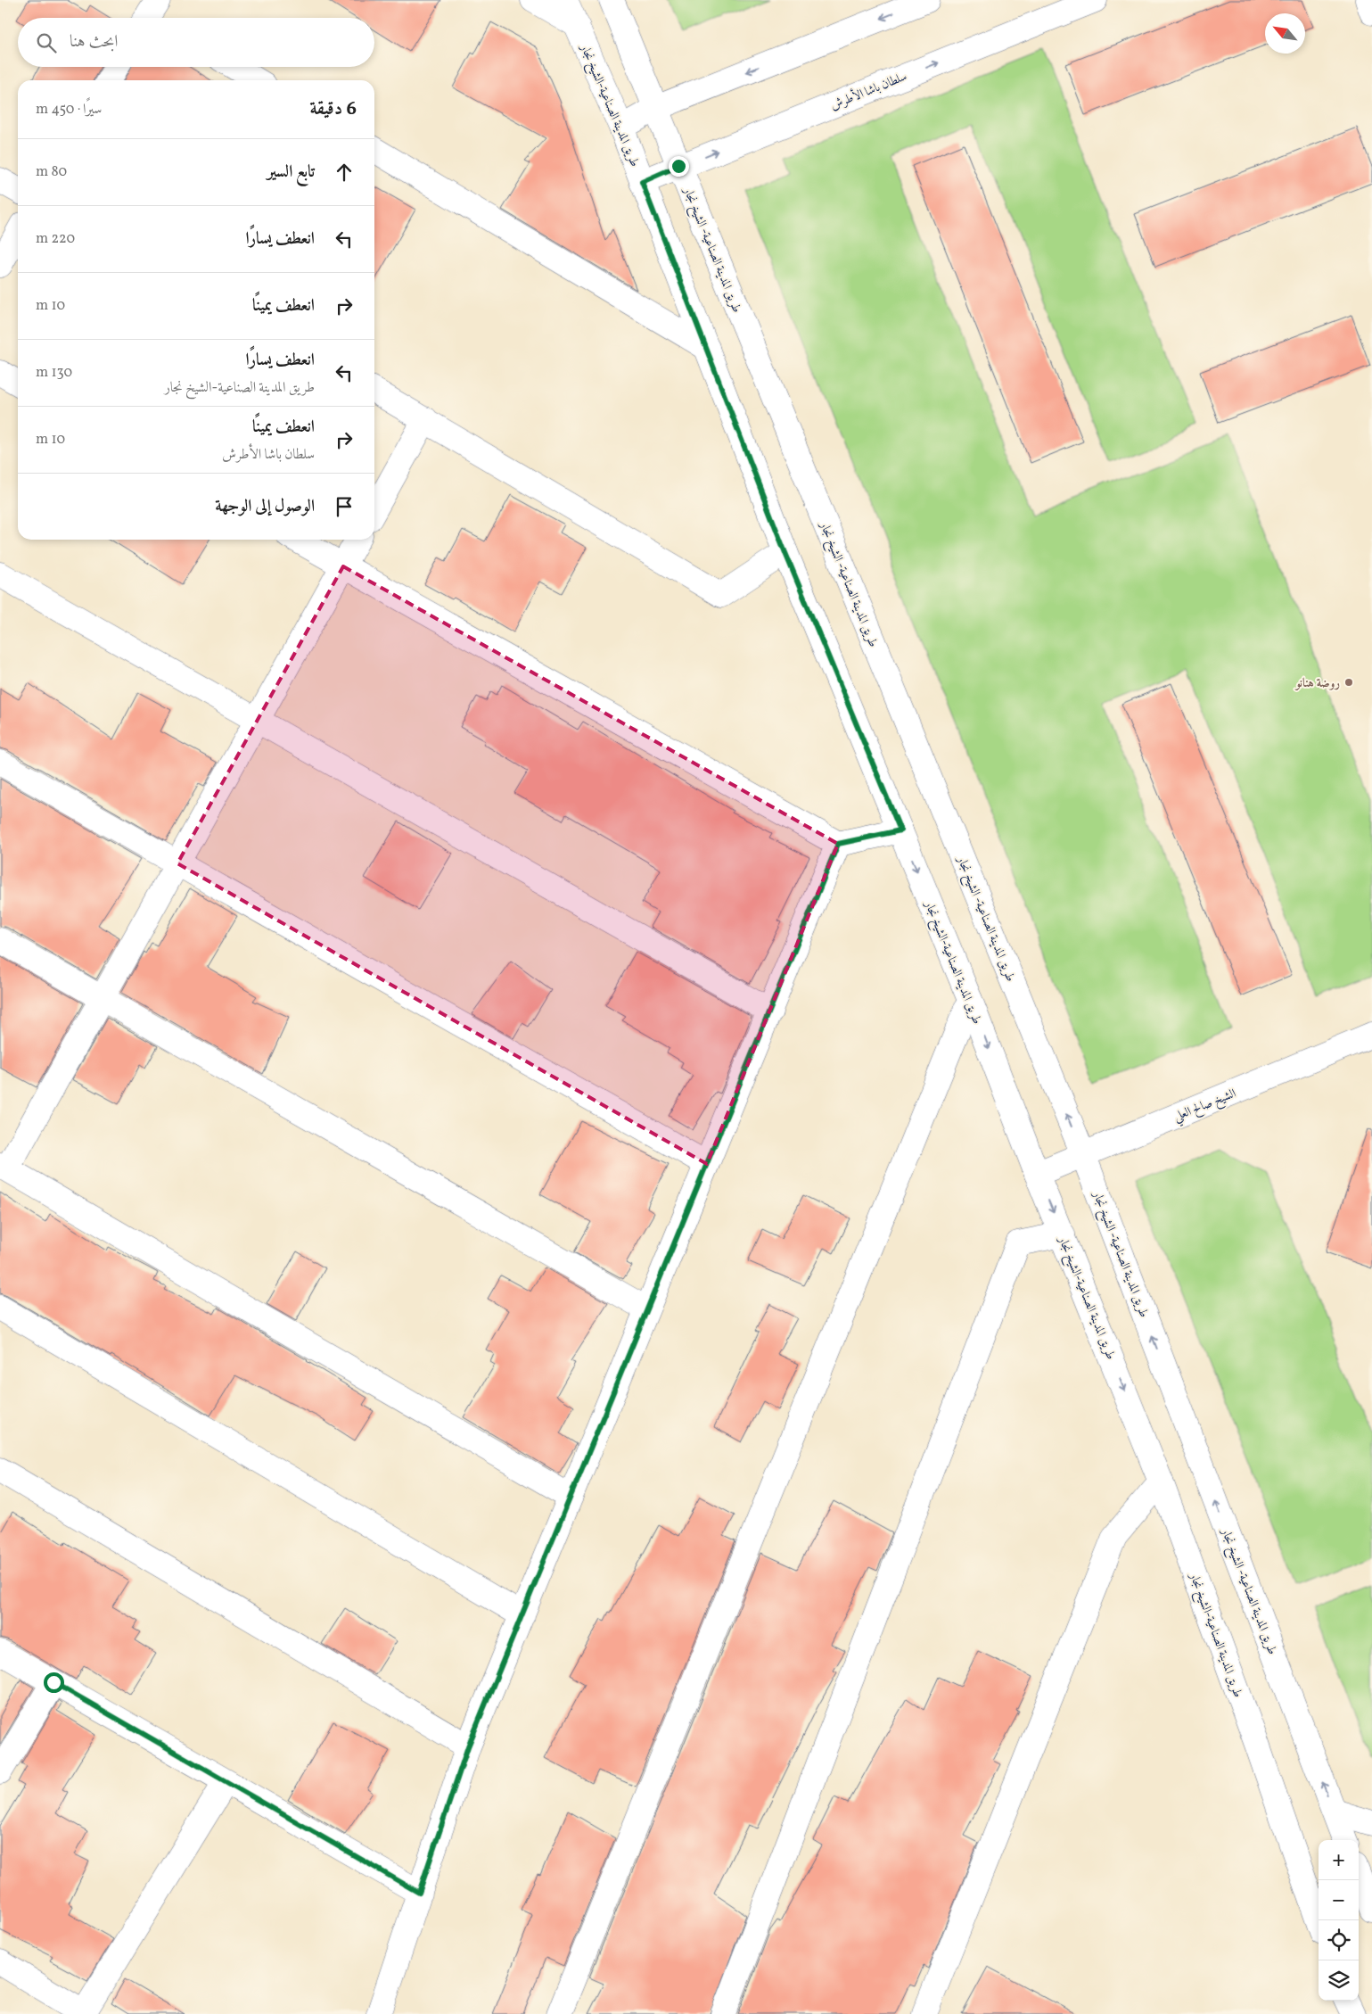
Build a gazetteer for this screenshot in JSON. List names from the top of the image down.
{
  "streets": {
    "street": [
      "سلطان باشا الأطرش",
      "طريق المدينة الصناعية-الشيخ نجار",
      "طريق المدينة الصناعية- الشيخ نجار",
      "الشيخ صالح العلي"
    ]
  },
  "crossings": [
    ["سلطان باشا الأطرش", "طريق المدينة الصناعية-الشيخ نجار"],
    ["سلطان باشا الأطرش", "طريق المدينة الصناعية- الشيخ نجار"],
    ["طريق المدينة الصناعية-الشيخ نجار", "الشيخ صالح العلي"],
    ["طريق المدينة الصناعية- الشيخ نجار", "الشيخ صالح العلي"]
  ],
  "one_way": ["طريق المدينة الصناعية- الشيخ نجار"],
  "places": ["روضة هنانو"],
  "north": "top left",
  "page": {
    "search": "ابحث هنا",
    "heading": ["6 دقيقة", "سيرًا · 450 m"],
    "list": [
      ["تابع السير", "80 m"],
      ["انعطف يسارًا", "220 m"],
      ["انعطف يمينًا", "10 m"],
      ["انعطف يسارًا", "طريق المدينة الصناعية-الشيخ نجار", "130 m"],
      ["انعطف يمينًا", "سلطان باشا الأطرش", "10 m"],
      "الوصول إلى الوجهة"
    ],
    "map_buttons": ["+", "−"]
  }
}
